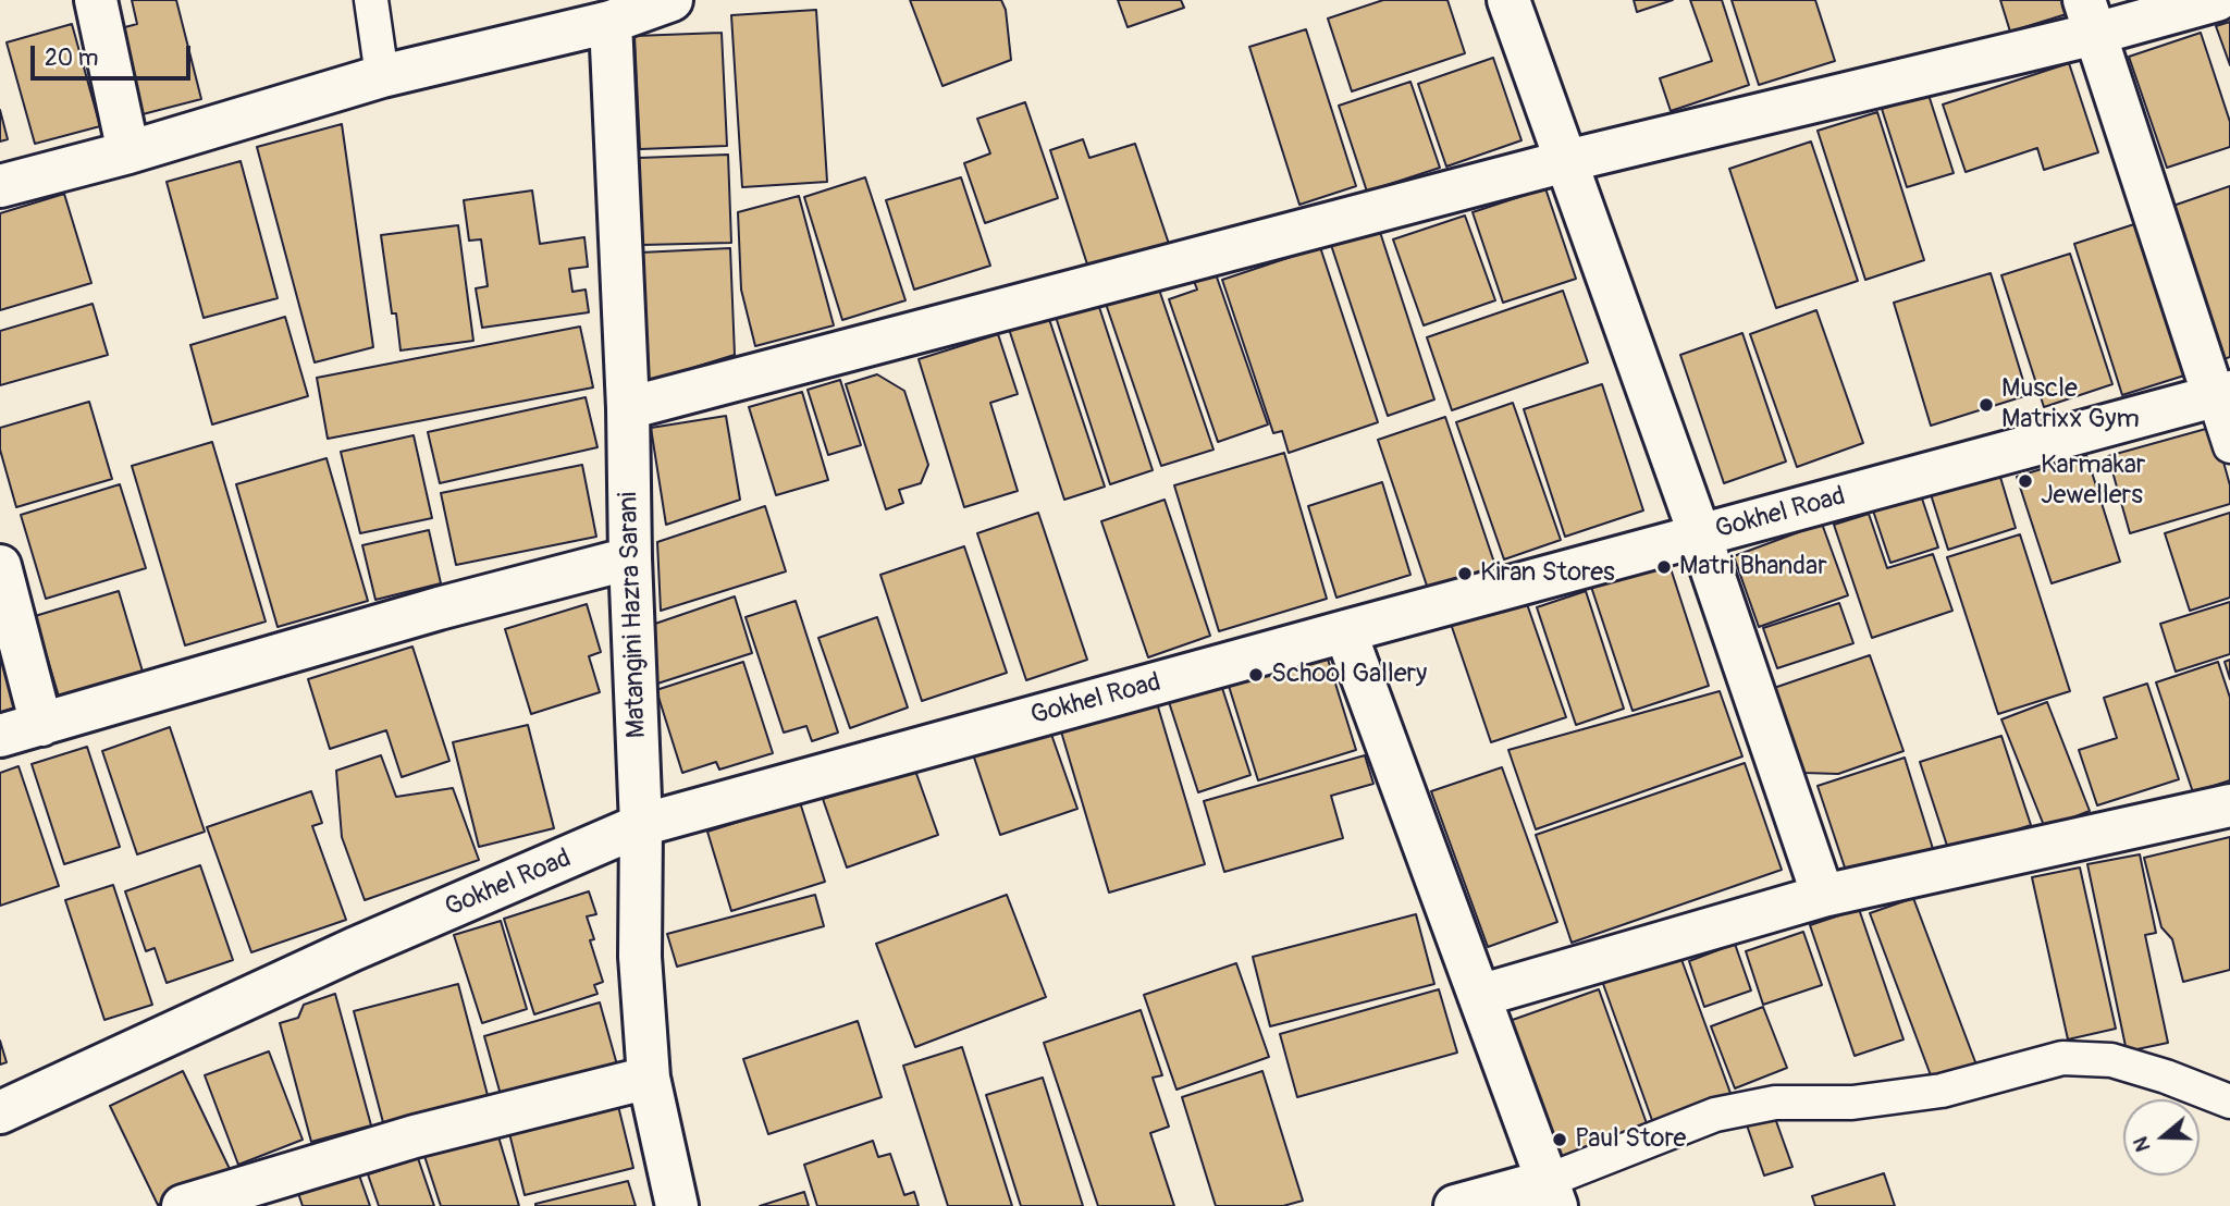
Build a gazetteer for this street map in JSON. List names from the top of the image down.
{
  "streets": {
    "street": ["Gokhel Road", "Matangini Hazra Sarani"]
  },
  "crossings": [
    ["Gokhel Road", "Matangini Hazra Sarani"]
  ],
  "places": [
    "Muscle Matrixx Gym",
    "Karmakar Jewellers",
    "Matri Bhandar",
    "Kiran Stores",
    "School Gallery",
    "Paul Store"
  ],
  "scale_bar": "20 m",
  "north": "left"
}
